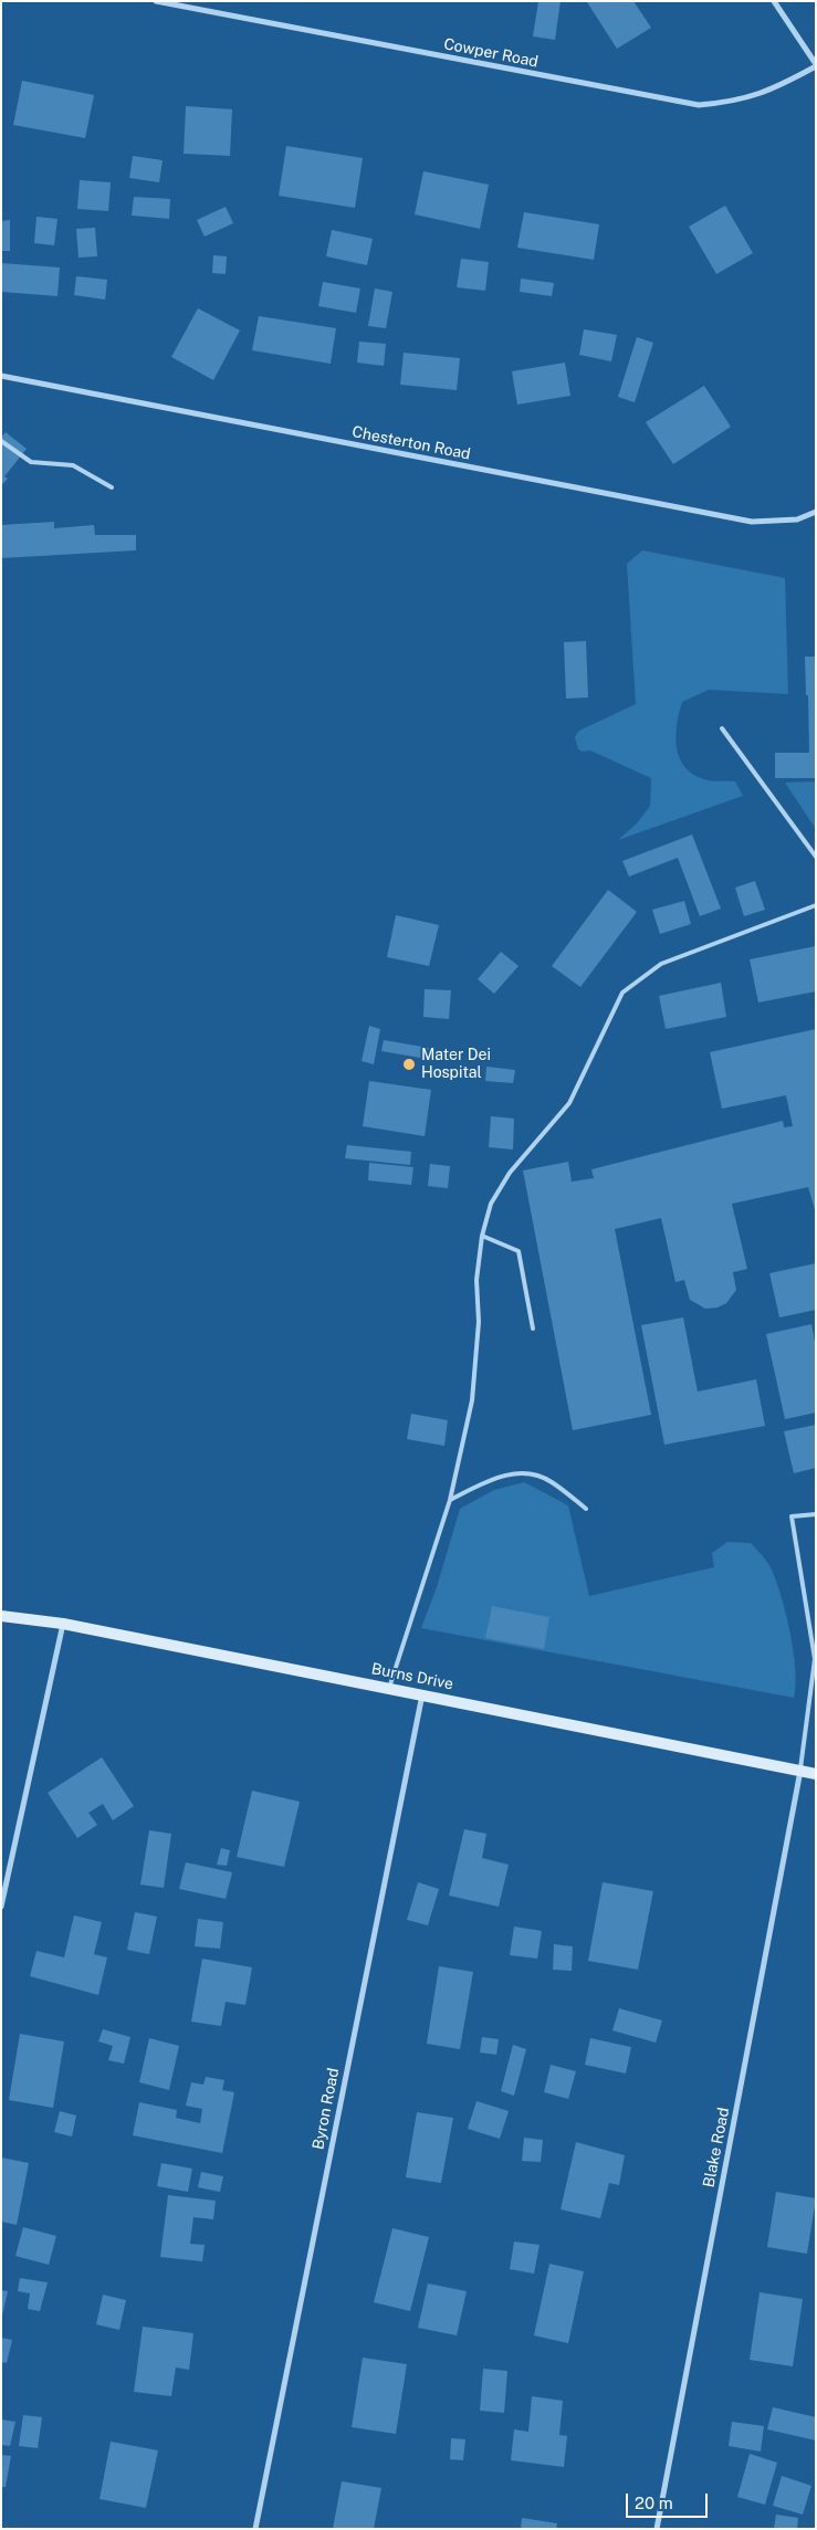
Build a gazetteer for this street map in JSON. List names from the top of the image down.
{
  "streets": {
    "main road": ["Burns Drive"],
    "street": [
      "Cowper Road",
      "Chesterton Road",
      "Byron Road",
      "Blake Road"
    ]
  },
  "crossings": [
    ["Burns Drive", "Byron Road"],
    ["Burns Drive", "Blake Road"]
  ],
  "places": ["Mater Dei Hospital"],
  "scale_bar": "20 m"
}
